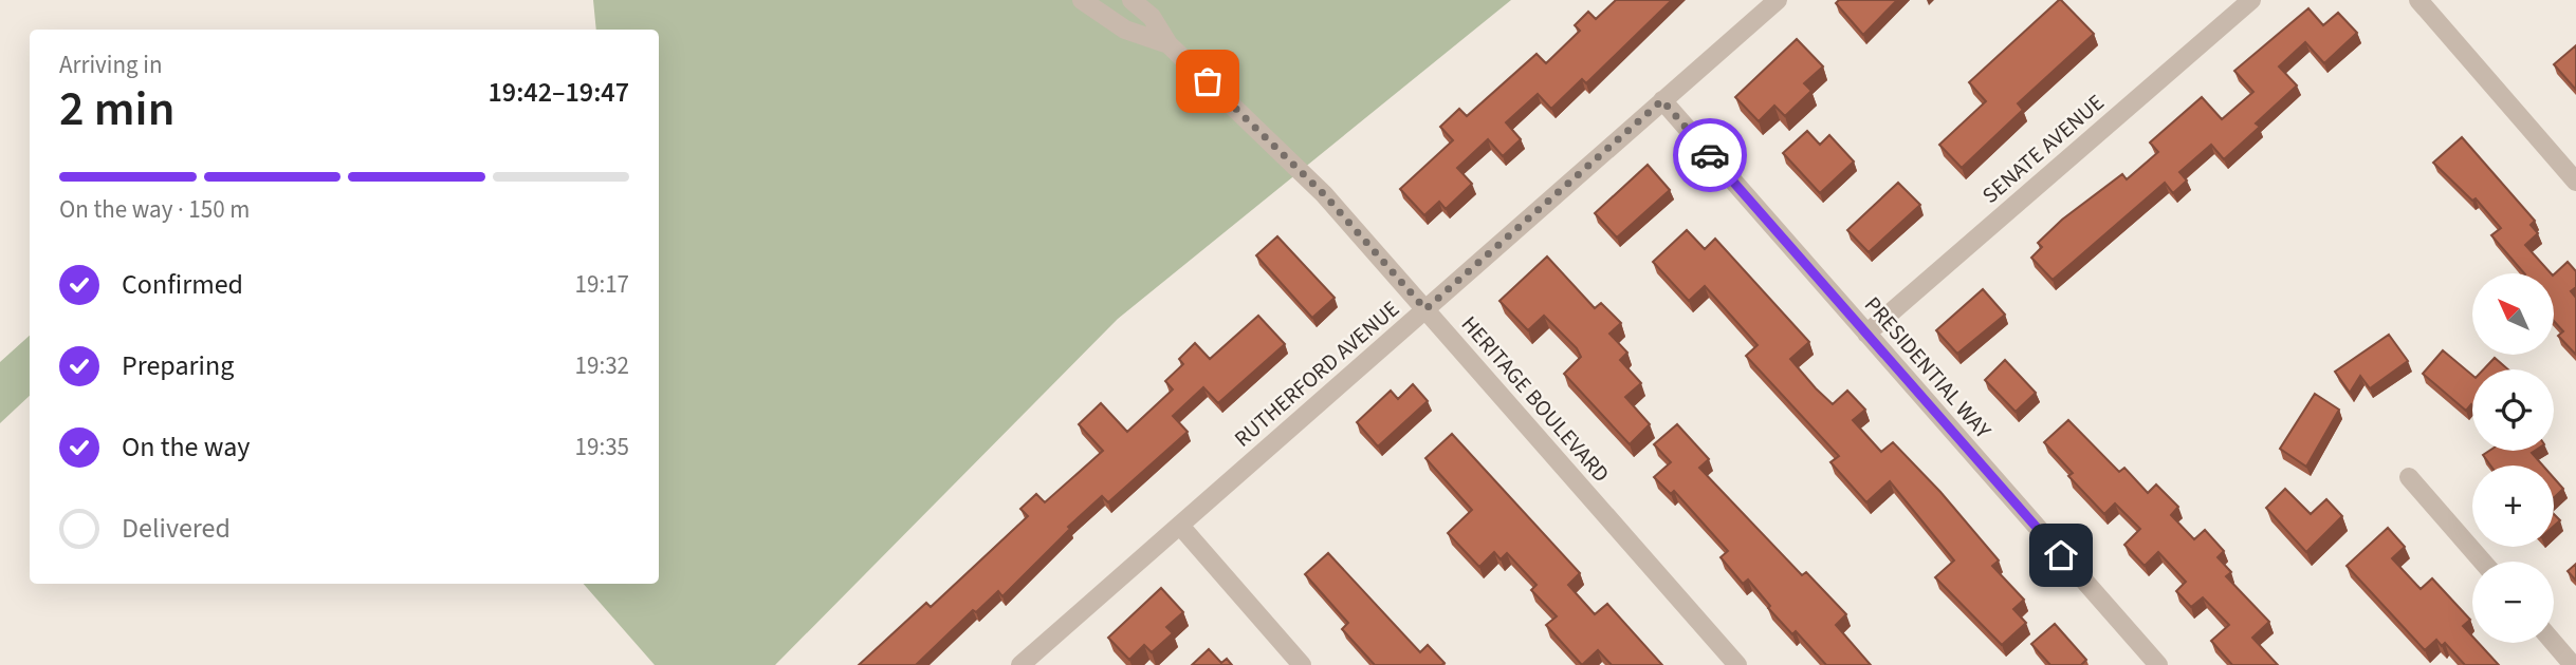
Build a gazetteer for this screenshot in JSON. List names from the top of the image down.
{
  "streets": {
    "street": [
      "SENATE AVENUE",
      "PRESIDENTIAL WAY",
      "RUTHERFORD AVENUE",
      "HERITAGE BOULEVARD"
    ]
  },
  "crossings": [
    ["SENATE AVENUE", "PRESIDENTIAL WAY"],
    ["PRESIDENTIAL WAY", "RUTHERFORD AVENUE"],
    ["RUTHERFORD AVENUE", "HERITAGE BOULEVARD"]
  ],
  "north": "top left",
  "page": {
    "heading": ["2 min", "Arriving in", "19:42–19:47"],
    "bar": "On the way · 150 m",
    "list": [
      ["Confirmed", "19:17"],
      ["Preparing", "19:32"],
      ["On the way", "19:35"],
      "Delivered"
    ],
    "map_buttons": ["+", "−"]
  }
}
